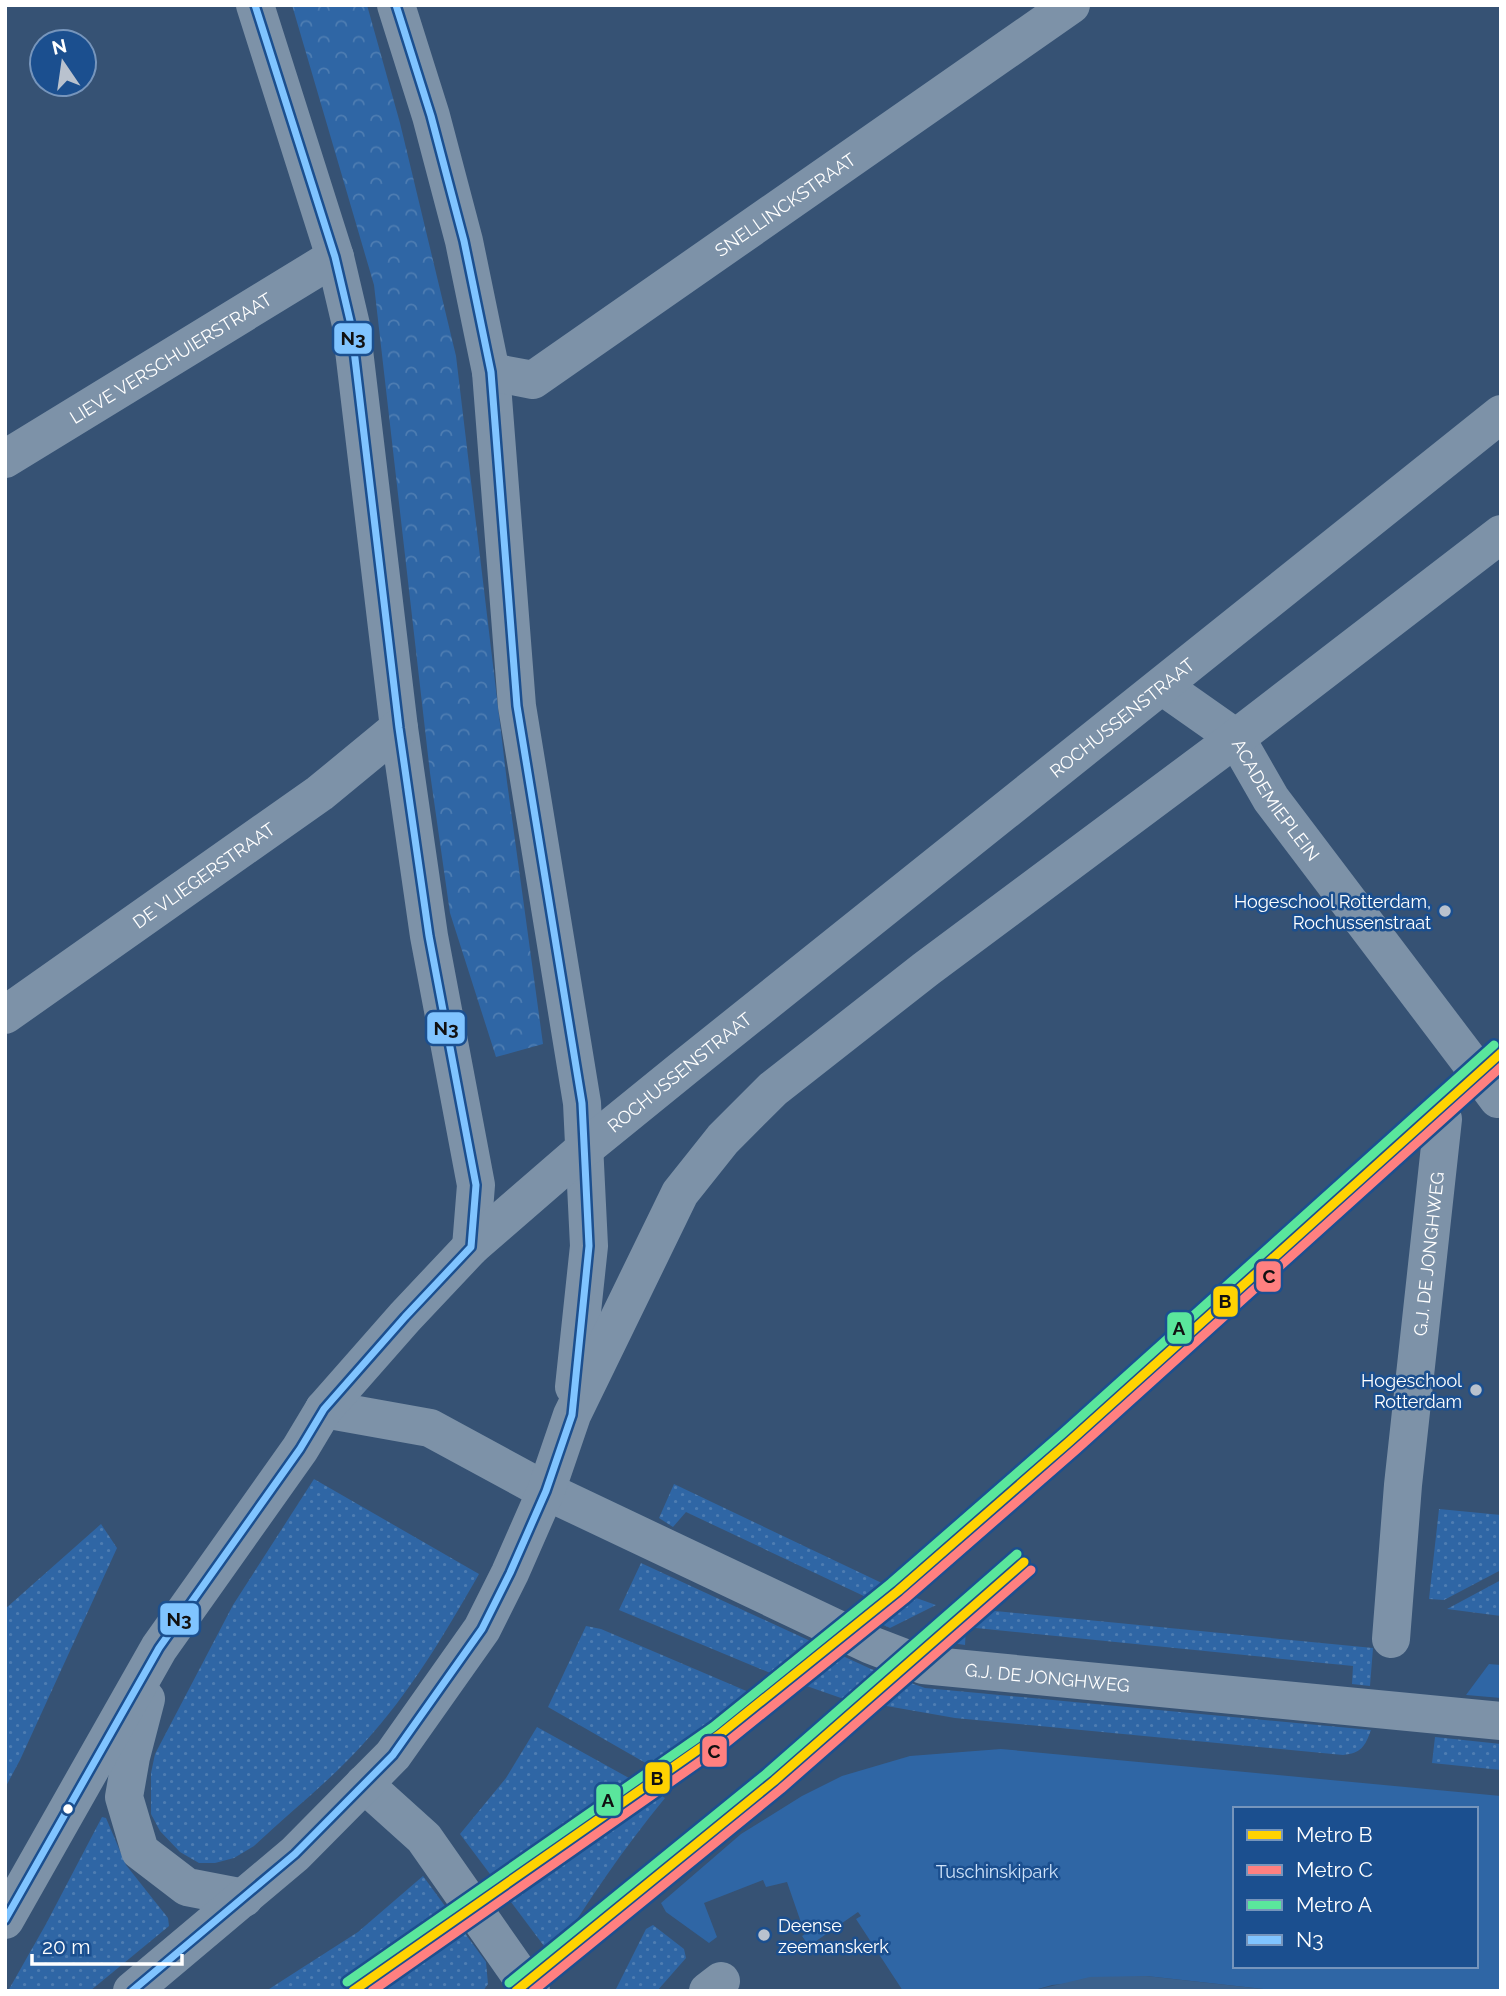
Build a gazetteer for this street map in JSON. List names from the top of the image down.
{
  "streets": {
    "street": [
      "SNELLINCKSTRAAT",
      "LIEVE VERSCHUIERSTRAAT",
      "ROCHUSSENSTRAAT",
      "ACADEMIEPLEIN",
      "DE VLIEGERSTRAAT",
      "G.J. DE JONGHWEG"
    ]
  },
  "crossings": [
    ["ROCHUSSENSTRAAT", "ACADEMIEPLEIN"],
    ["ROCHUSSENSTRAAT", "G.J. DE JONGHWEG"]
  ],
  "parks": ["Tuschinskipark"],
  "places": ["Hogeschool Rotterdam, Rochussenstraat", "Hogeschool Rotterdam", "Deense zeemanskerk"],
  "lines": [
    "transit line N3",
    "metro line A",
    "metro line B",
    "metro line C"
  ],
  "legend": [
    "Metro B",
    "Metro C",
    "Metro A",
    "N3"
  ],
  "scale_bar": "20 m",
  "north": "top"
}
